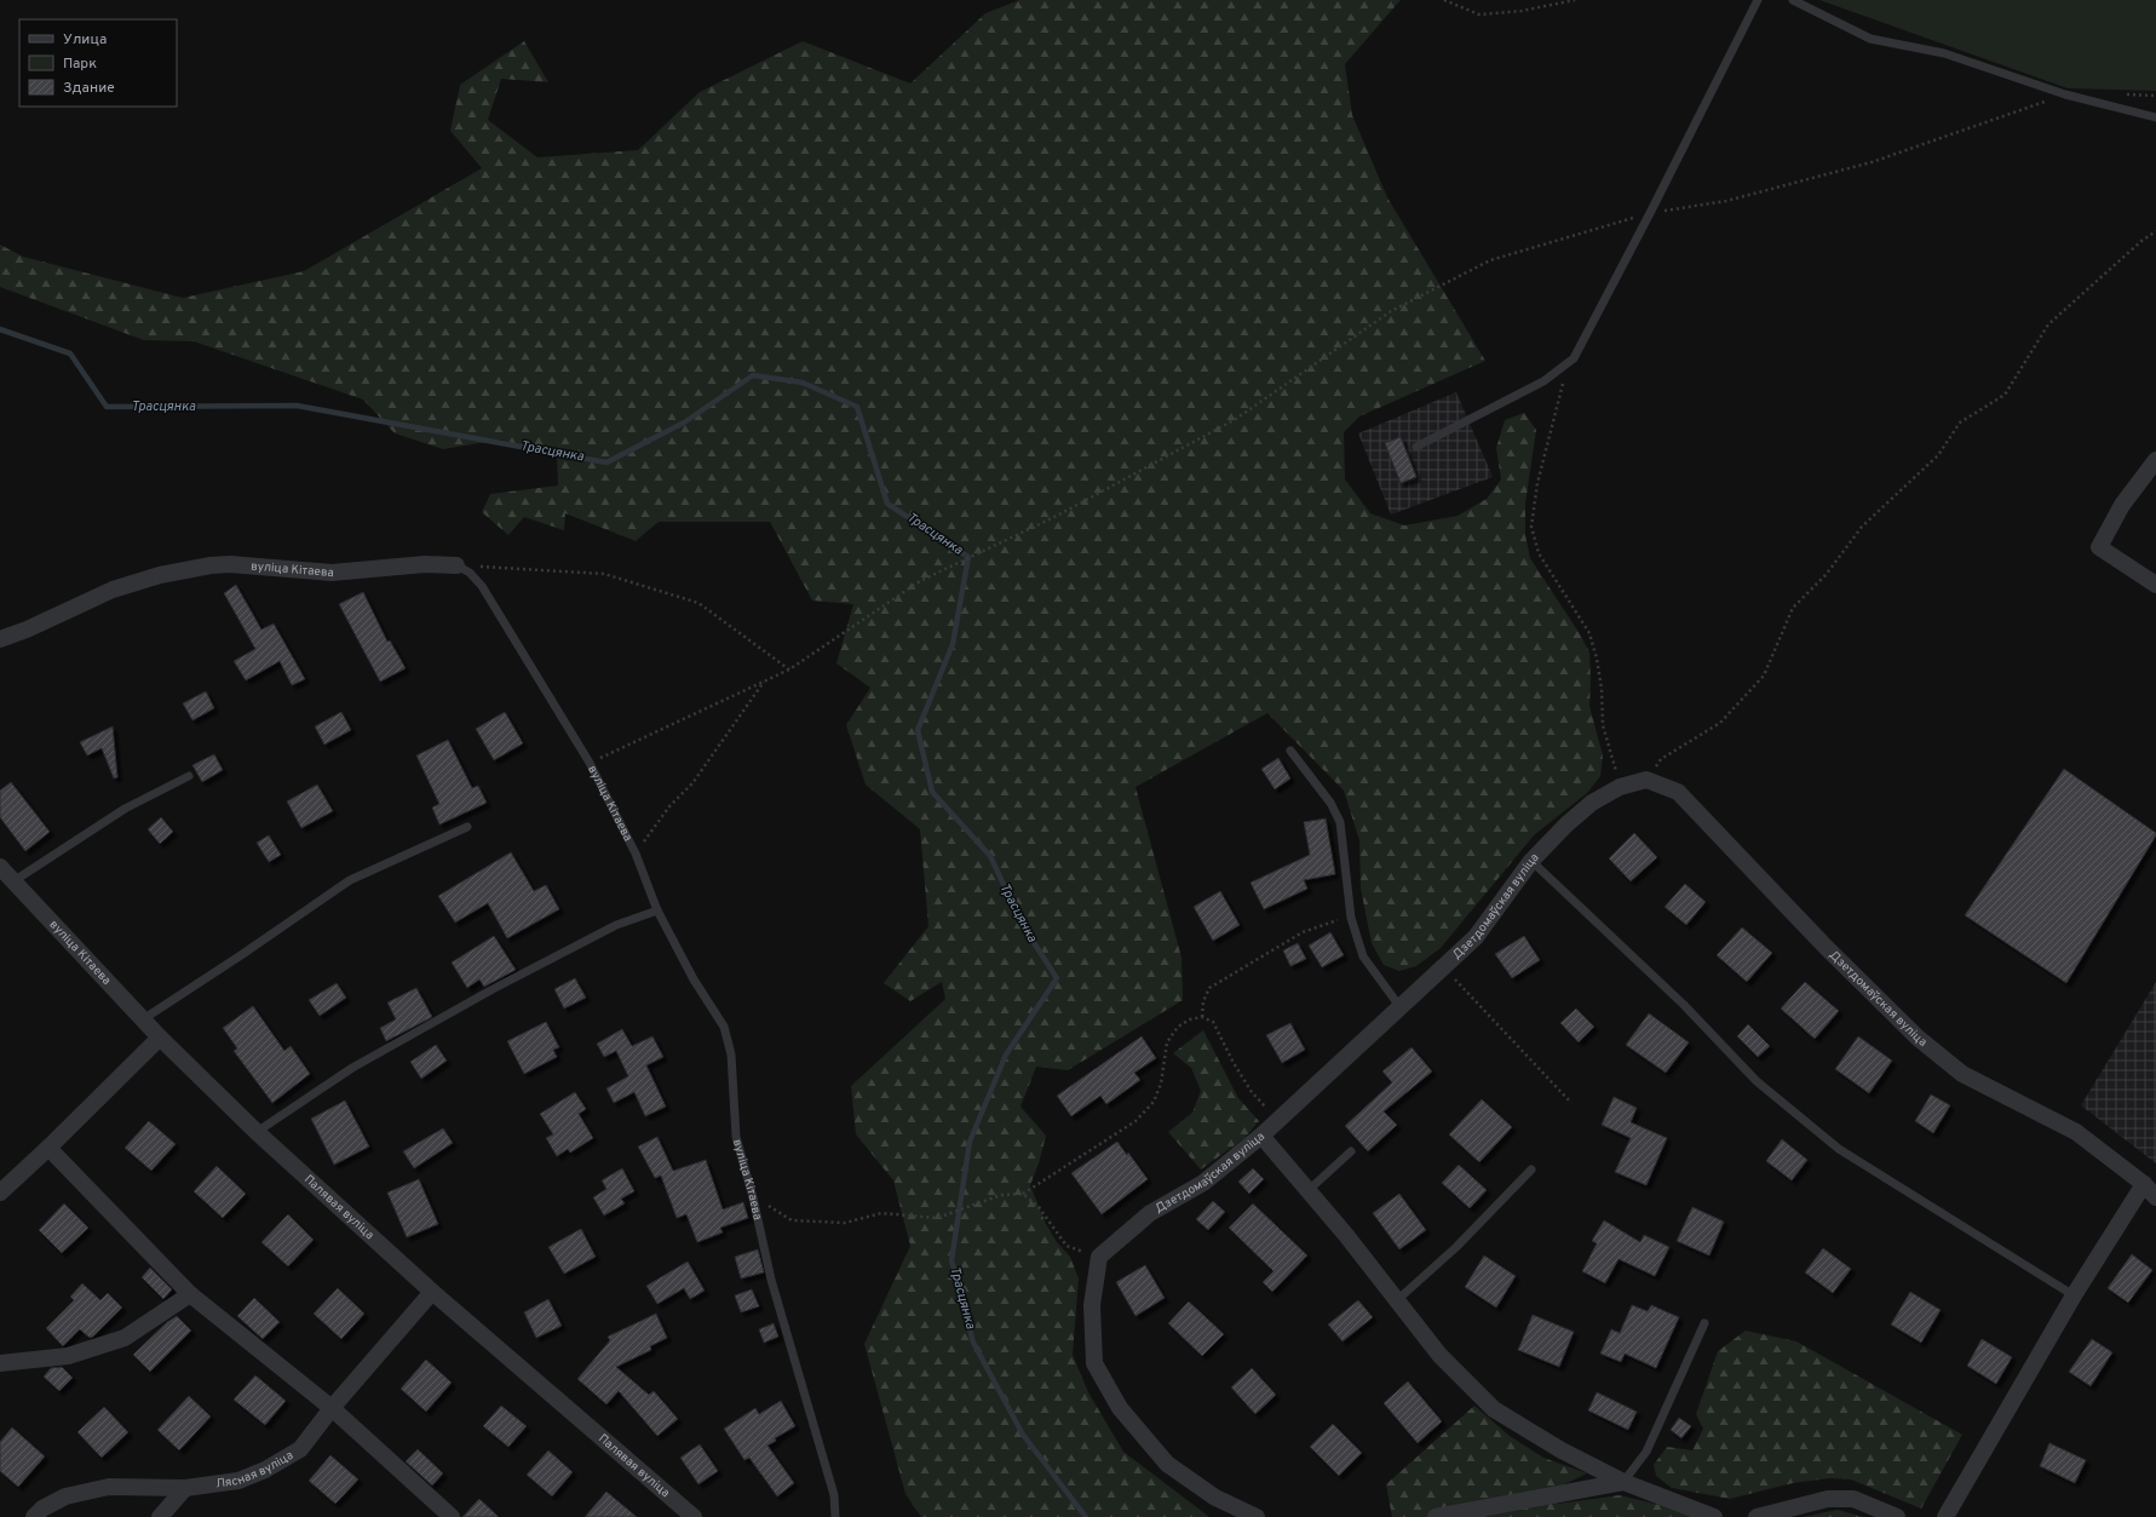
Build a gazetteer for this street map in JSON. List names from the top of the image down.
{
  "streets": {
    "street": [
      "вуліца Кітаева",
      "Дзетдомаўская вуліца",
      "Палявая вуліца",
      "Лясная вуліца"
    ]
  },
  "crossings": [
    ["вуліца Кітаева", "Палявая вуліца"],
    ["Палявая вуліца", "Лясная вуліца"]
  ],
  "water": ["Трасцянка"],
  "legend": ["Улица", "Парк", "Здание"]
}
